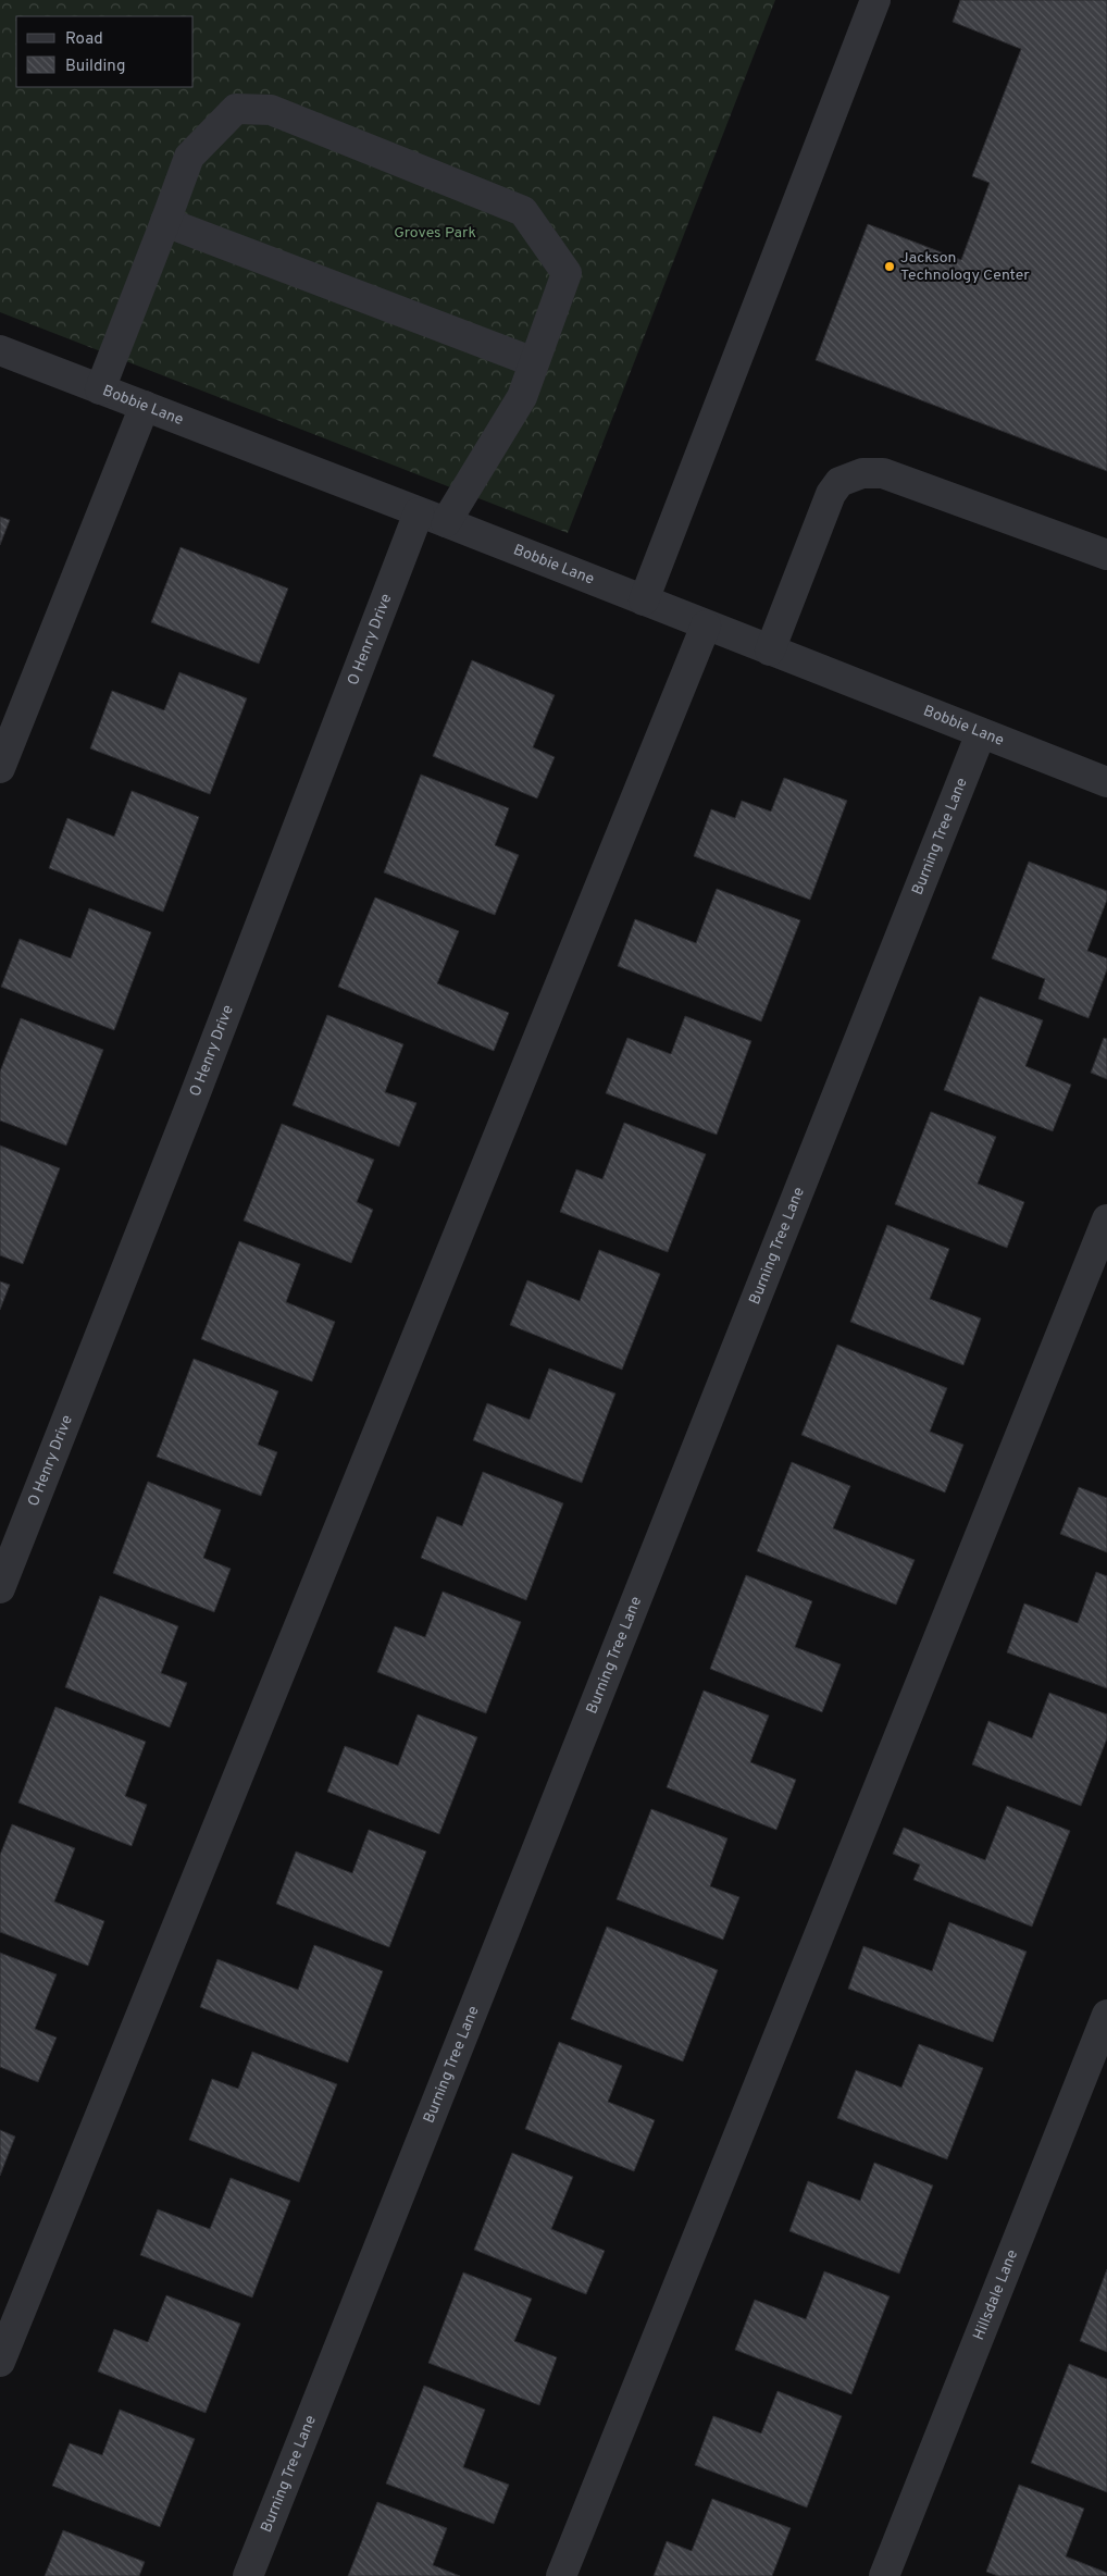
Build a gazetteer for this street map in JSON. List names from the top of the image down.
{
  "streets": {
    "street": [
      "Bobbie Lane",
      "O Henry Drive",
      "Burning Tree Lane",
      "Hillsdale Lane"
    ]
  },
  "crossings": [
    ["Bobbie Lane", "O Henry Drive"],
    ["Bobbie Lane", "Burning Tree Lane"]
  ],
  "parks": ["Groves Park"],
  "places": ["Jackson Technology Center"],
  "legend": ["Road", "Building"]
}
